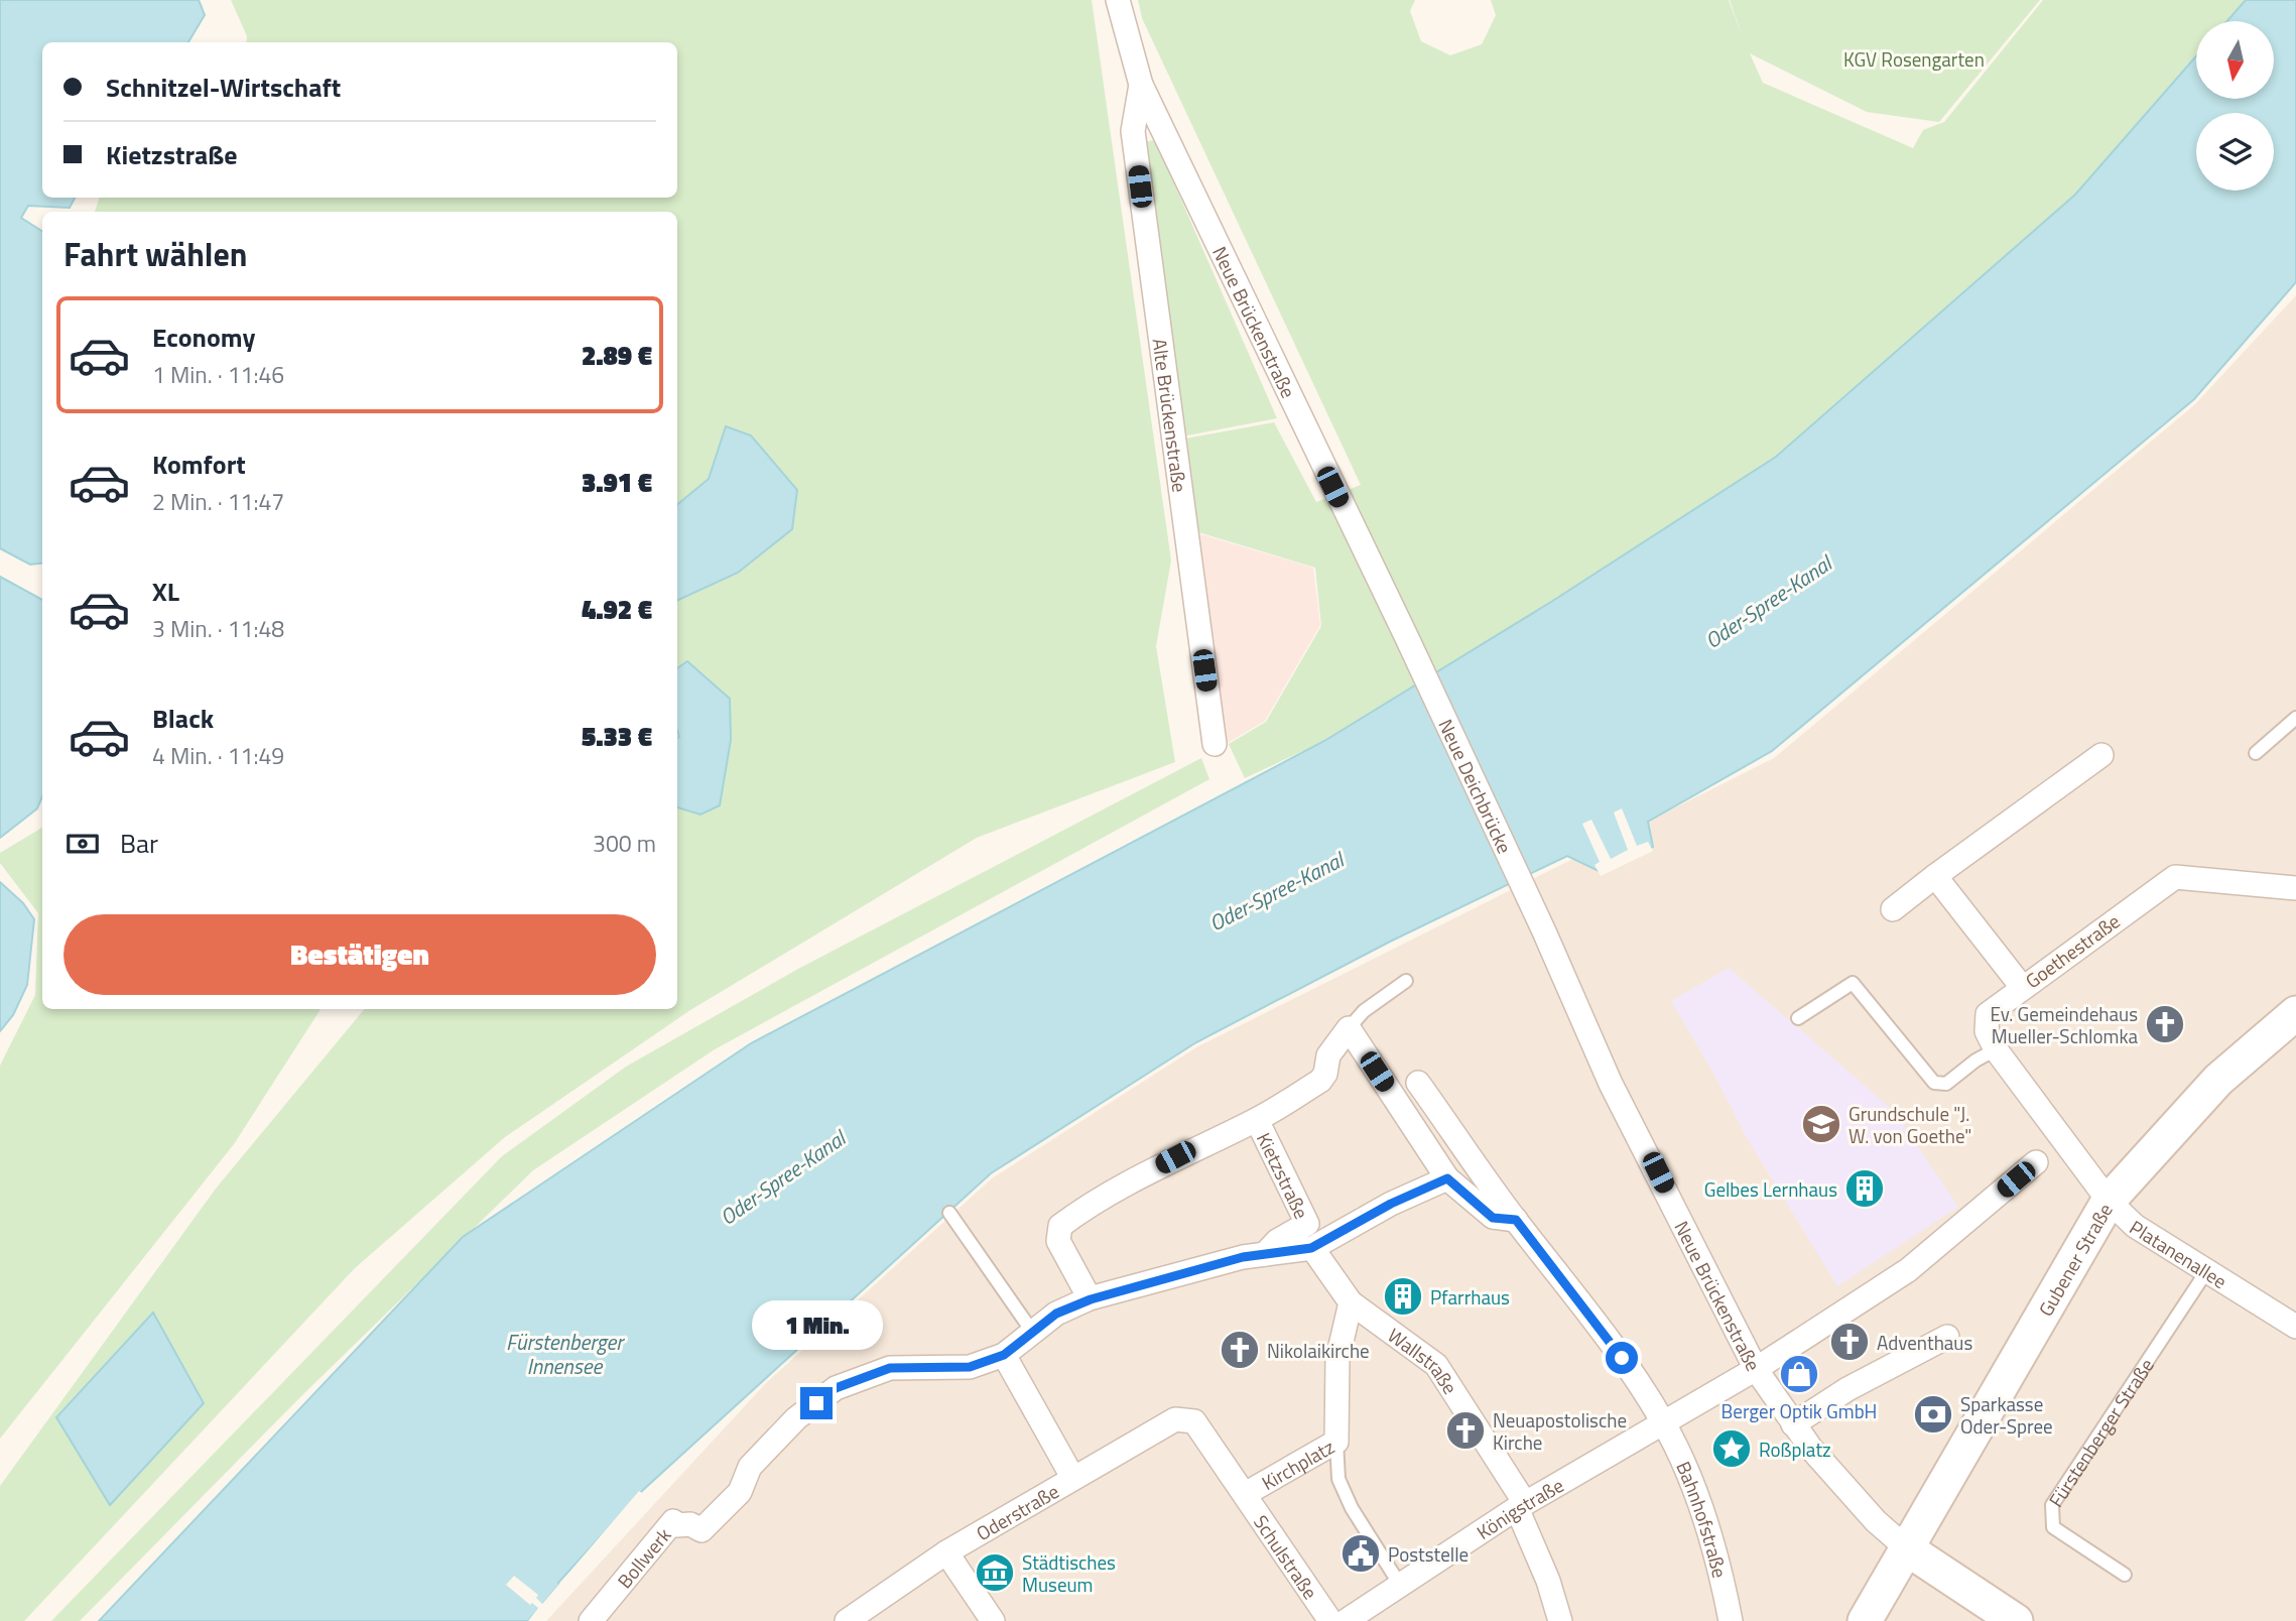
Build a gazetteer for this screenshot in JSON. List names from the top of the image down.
{
  "streets": {
    "main road": ["Gubener Straße"],
    "street": [
      "Neue Brückenstraße",
      "Alte Brückenstraße",
      "Neue Deichbrücke",
      "Goethestraße",
      "Kietzstraße",
      "Platanenallee",
      "Wallstraße",
      "Kirchplatz",
      "Königstraße",
      "Oderstraße",
      "Bahnhofstraße",
      "Schulstraße",
      "Bollwerk"
    ],
    "lane": ["Fürstenberger Straße"]
  },
  "crossings": [
    ["Neue Brückenstraße", "Alte Brückenstraße"],
    ["Neue Brückenstraße", "Neue Deichbrücke"],
    ["Neue Brückenstraße", "Gubener Straße"],
    ["Goethestraße", "Platanenallee"],
    ["Goethestraße", "Gubener Straße"],
    ["Platanenallee", "Gubener Straße"],
    ["Platanenallee", "Fürstenberger Straße"],
    ["Wallstraße", "Kirchplatz"],
    ["Wallstraße", "Königstraße"],
    ["Kirchplatz", "Schulstraße"],
    ["Königstraße", "Bahnhofstraße"],
    ["Oderstraße", "Schulstraße"]
  ],
  "water": ["Oder-Spree-Kanal", "Fürstenberger Innensee"],
  "parks": ["KGV Rosengarten"],
  "places": {
    "church": [
      "Ev. Gemeindehaus Mueller-Schlomka",
      "Adventhaus",
      "Nikolaikirche",
      "Neuapostolische Kirche"
    ],
    "school or university": ["Grundschule \"J. W. von Goethe\""],
    "building": ["Gelbes Lernhaus", "Pfarrhaus"],
    "shop": ["Berger Optik GmbH"],
    "bank": ["Sparkasse Oder-Spree"],
    "place": ["Roßplatz"],
    "public building": ["Poststelle"],
    "museum": ["Städtisches Museum"]
  },
  "north": "bottom",
  "page": {
    "banner": ["Schnitzel-Wirtschaft", "Kietzstraße"],
    "heading": "Fahrt wählen",
    "list": [
      {
        "name": "Economy",
        "note": "1 Min. · 11:46",
        "value": "2.89 €"
      },
      {
        "name": "Komfort",
        "note": "2 Min. · 11:47",
        "value": "3.91 €"
      },
      {
        "name": "XL",
        "note": "3 Min. · 11:48",
        "value": "4.92 €"
      },
      {
        "name": "Black",
        "note": "4 Min. · 11:49",
        "value": "5.33 €"
      }
    ],
    "pay": ["Bar", "300 m"],
    "buttons": "Bestätigen",
    "bubble": "1 Min."
  }
}
